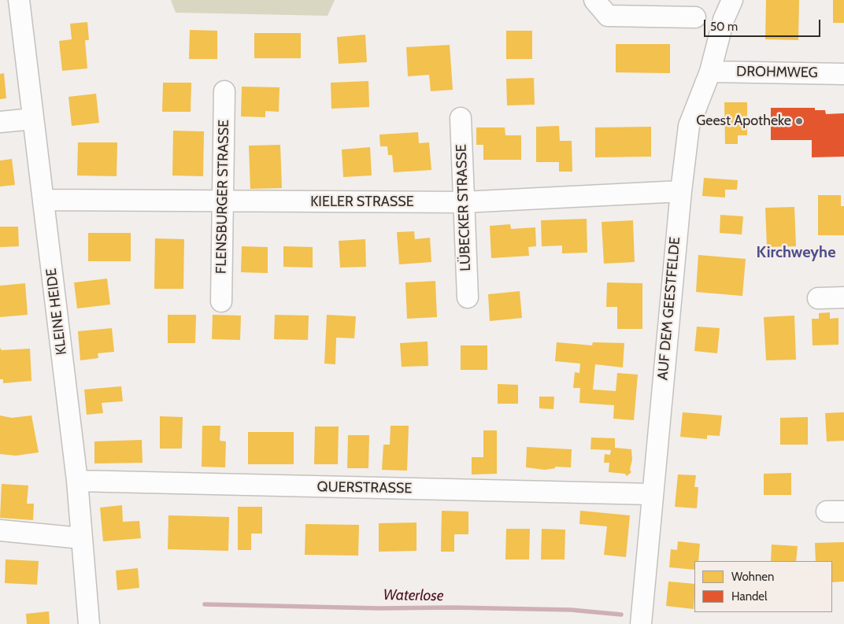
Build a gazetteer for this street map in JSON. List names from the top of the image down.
{
  "streets": {
    "street": [
      "DROHMWEG",
      "FLENSBURGER STRASSE",
      "KIELER STRASSE",
      "LÜBECKER STRASSE",
      "AUF DEM GEESTFELDE",
      "KLEINE HEIDE",
      "QUERSTRASSE"
    ]
  },
  "crossings": [
    ["DROHMWEG", "AUF DEM GEESTFELDE"],
    ["FLENSBURGER STRASSE", "KIELER STRASSE"],
    ["KIELER STRASSE", "LÜBECKER STRASSE"],
    ["KIELER STRASSE", "AUF DEM GEESTFELDE"],
    ["KIELER STRASSE", "KLEINE HEIDE"],
    ["AUF DEM GEESTFELDE", "QUERSTRASSE"],
    ["KLEINE HEIDE", "QUERSTRASSE"]
  ],
  "districts": ["Kirchweyhe"],
  "water": ["Waterlose"],
  "places": ["Geest Apotheke"],
  "legend": ["Wohnen", "Handel"],
  "scale_bar": "50 m"
}
